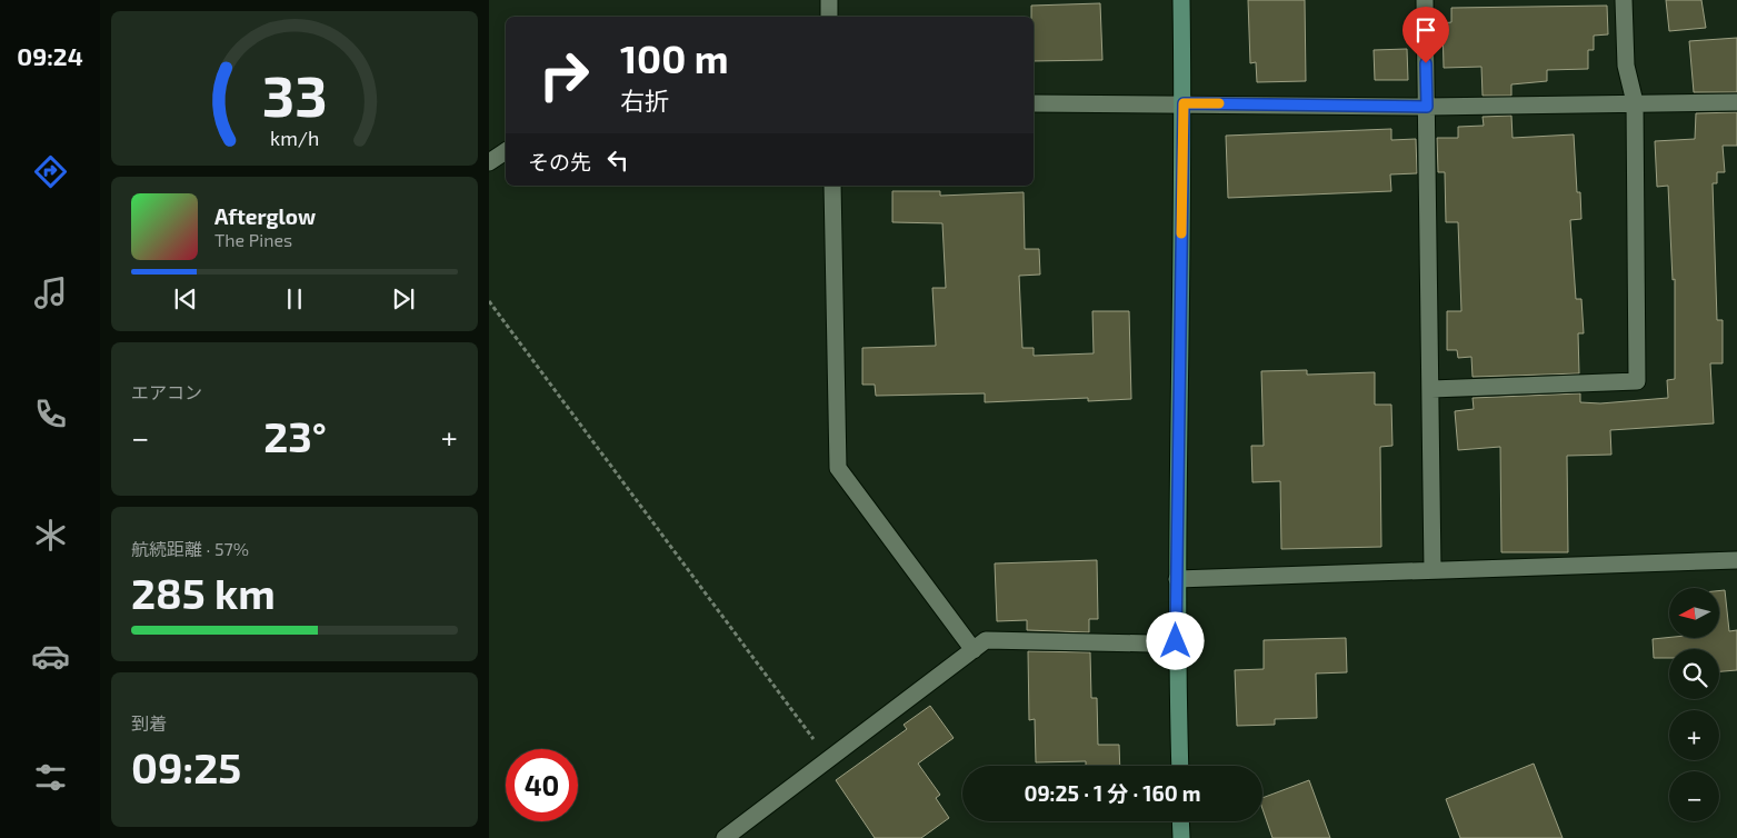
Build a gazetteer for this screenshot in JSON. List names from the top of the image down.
{
  "north": "left",
  "page": {
    "tabs": "09:24",
    "turn": ["100 m", "右折"],
    "then": "その先",
    "song": ["Afterglow", "The Pines"],
    "tile": [
      "エアコン",
      ["航続距離 · 57%", "285 km"],
      ["到着", "09:25"]
    ],
    "heat": ["−", "23°", "+"],
    "map_buttons": ["+", "−"],
    "limit": "40",
    "trip": "09:25 · 1 分 · 160 m",
    "gauge": ["33", "km/h"]
  }
}
